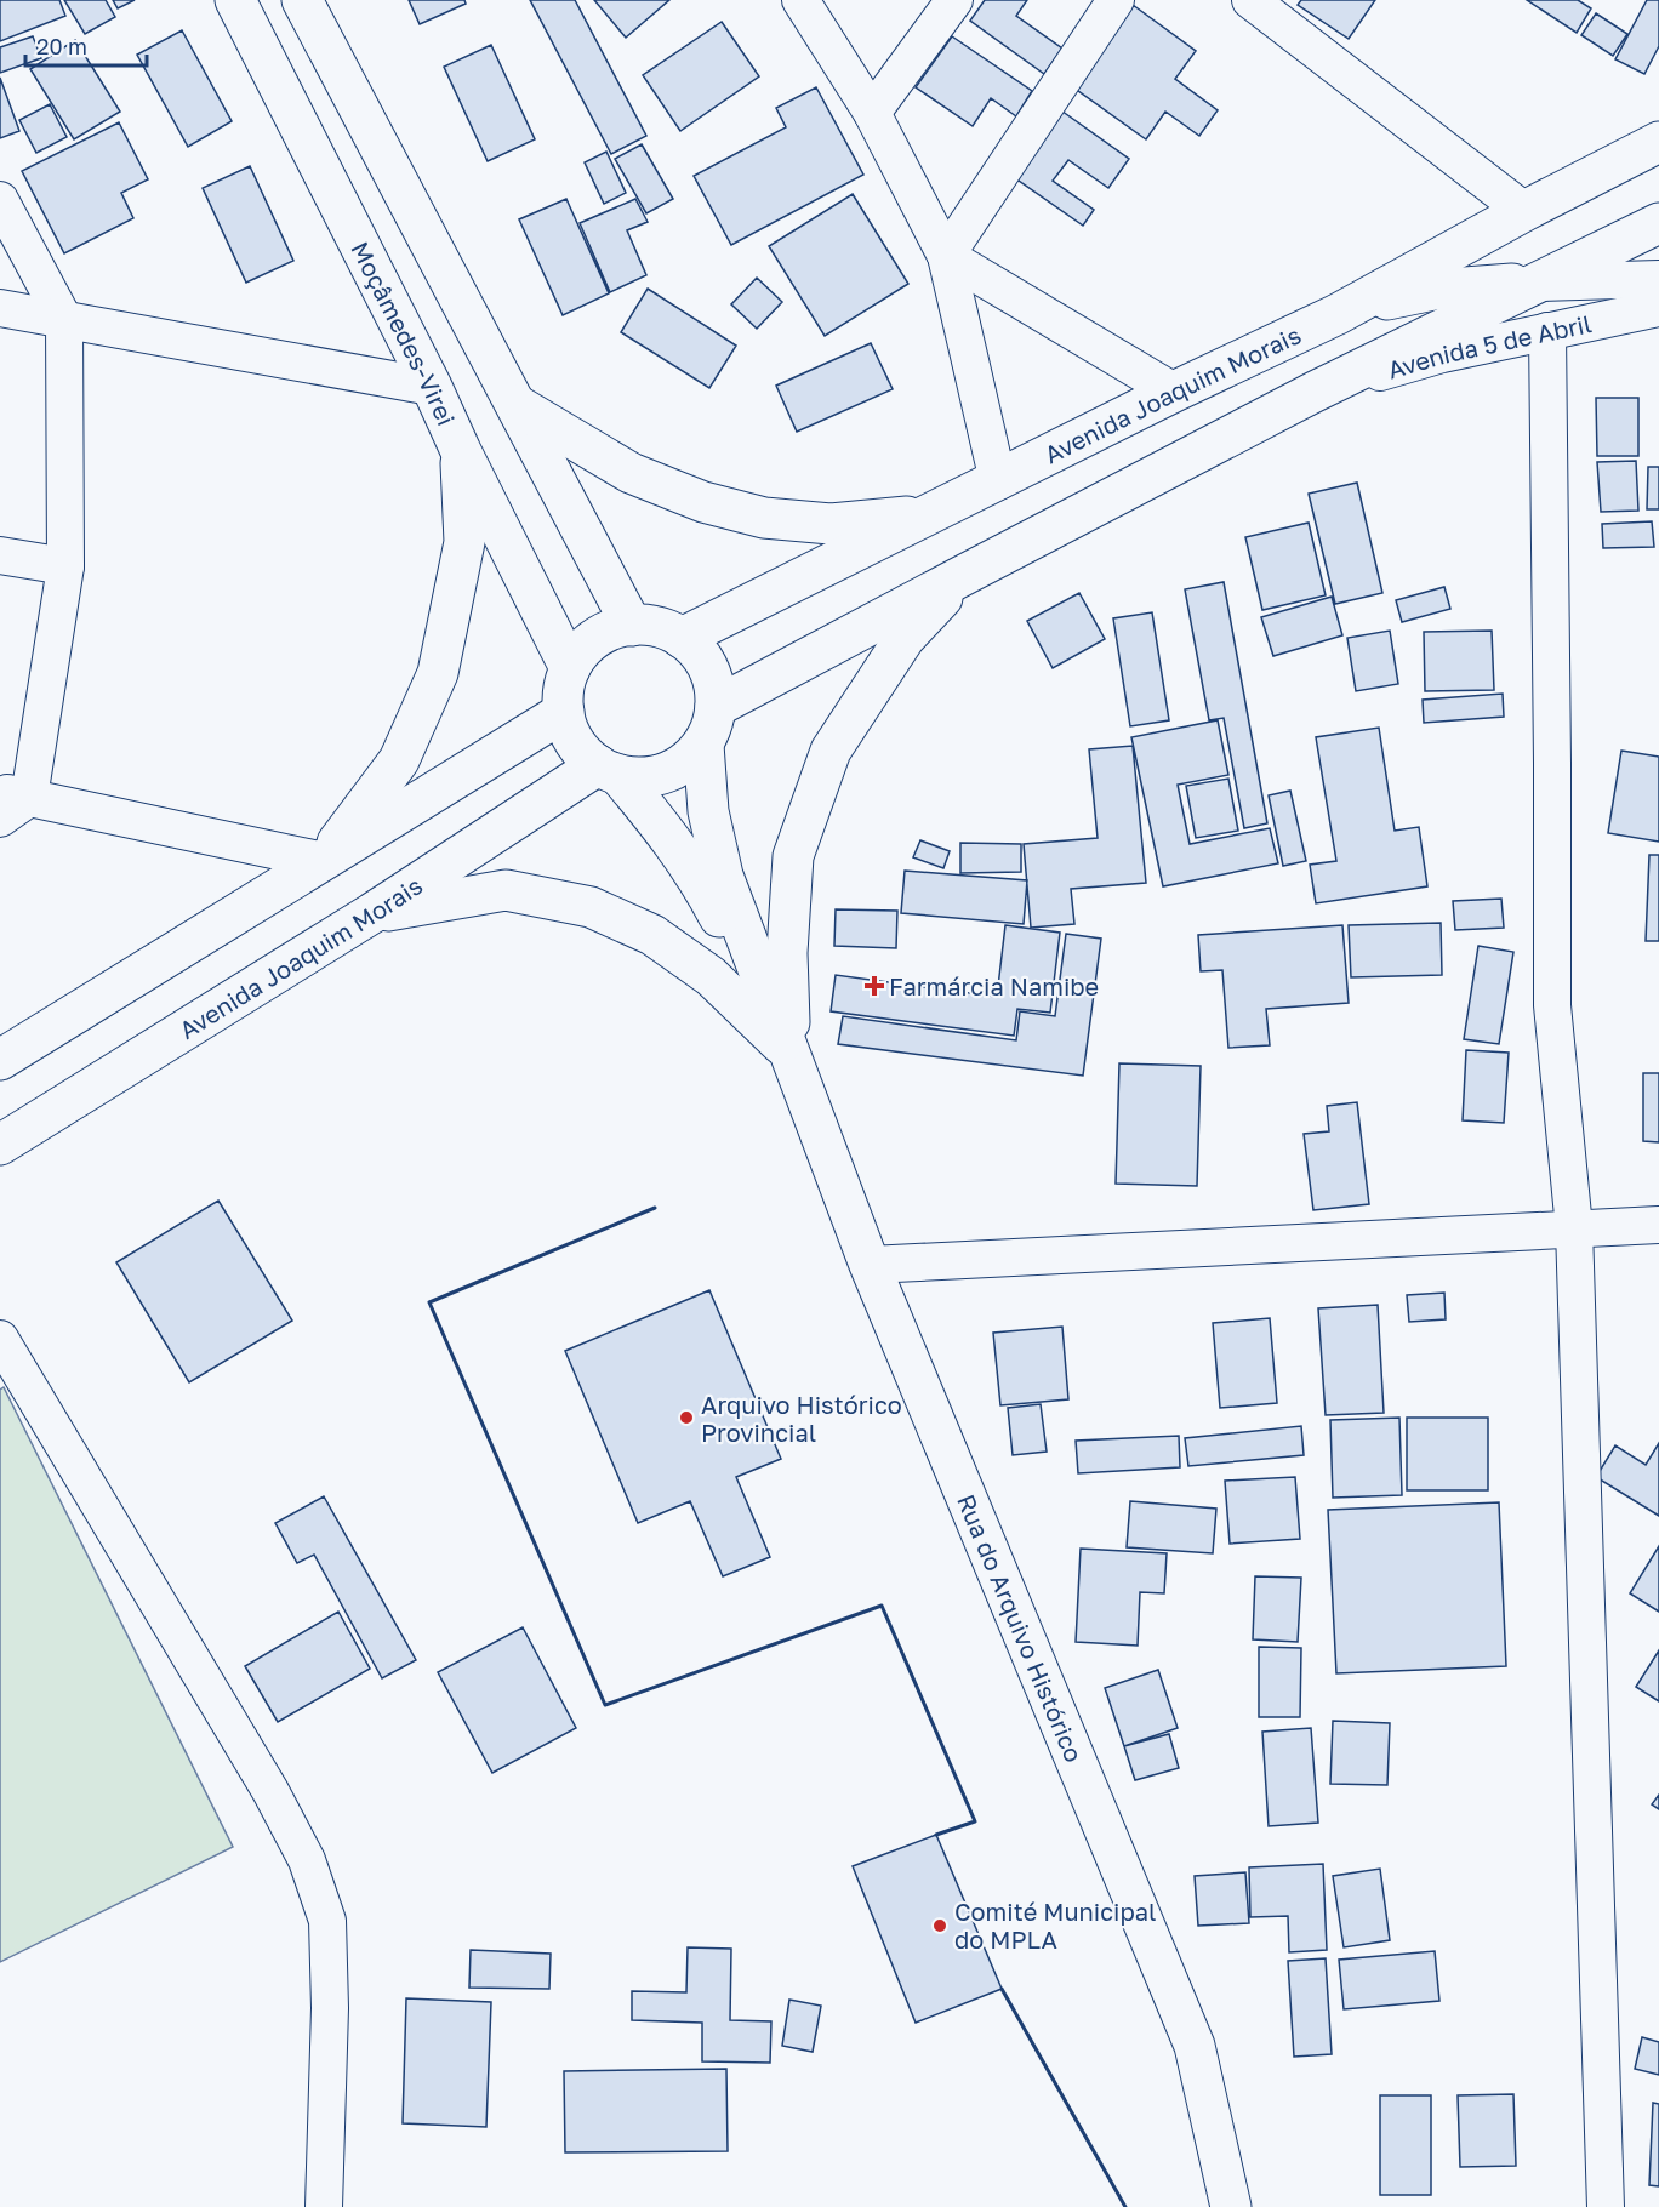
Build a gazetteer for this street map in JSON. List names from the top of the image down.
{
  "streets": {
    "street": [
      "Moçâmedes-Virei",
      "Avenida 5 de Abril",
      "Avenida Joaquim Morais",
      "Rua do Arquivo Histórico"
    ]
  },
  "crossings": [
    ["Moçâmedes-Virei", "Avenida Joaquim Morais"]
  ],
  "places": {
    "health": ["Farmárcia Namibe"],
    "other": ["Arquivo Histórico Provincial", "Comité Municipal do MPLA"]
  },
  "scale_bar": "20 m"
}
